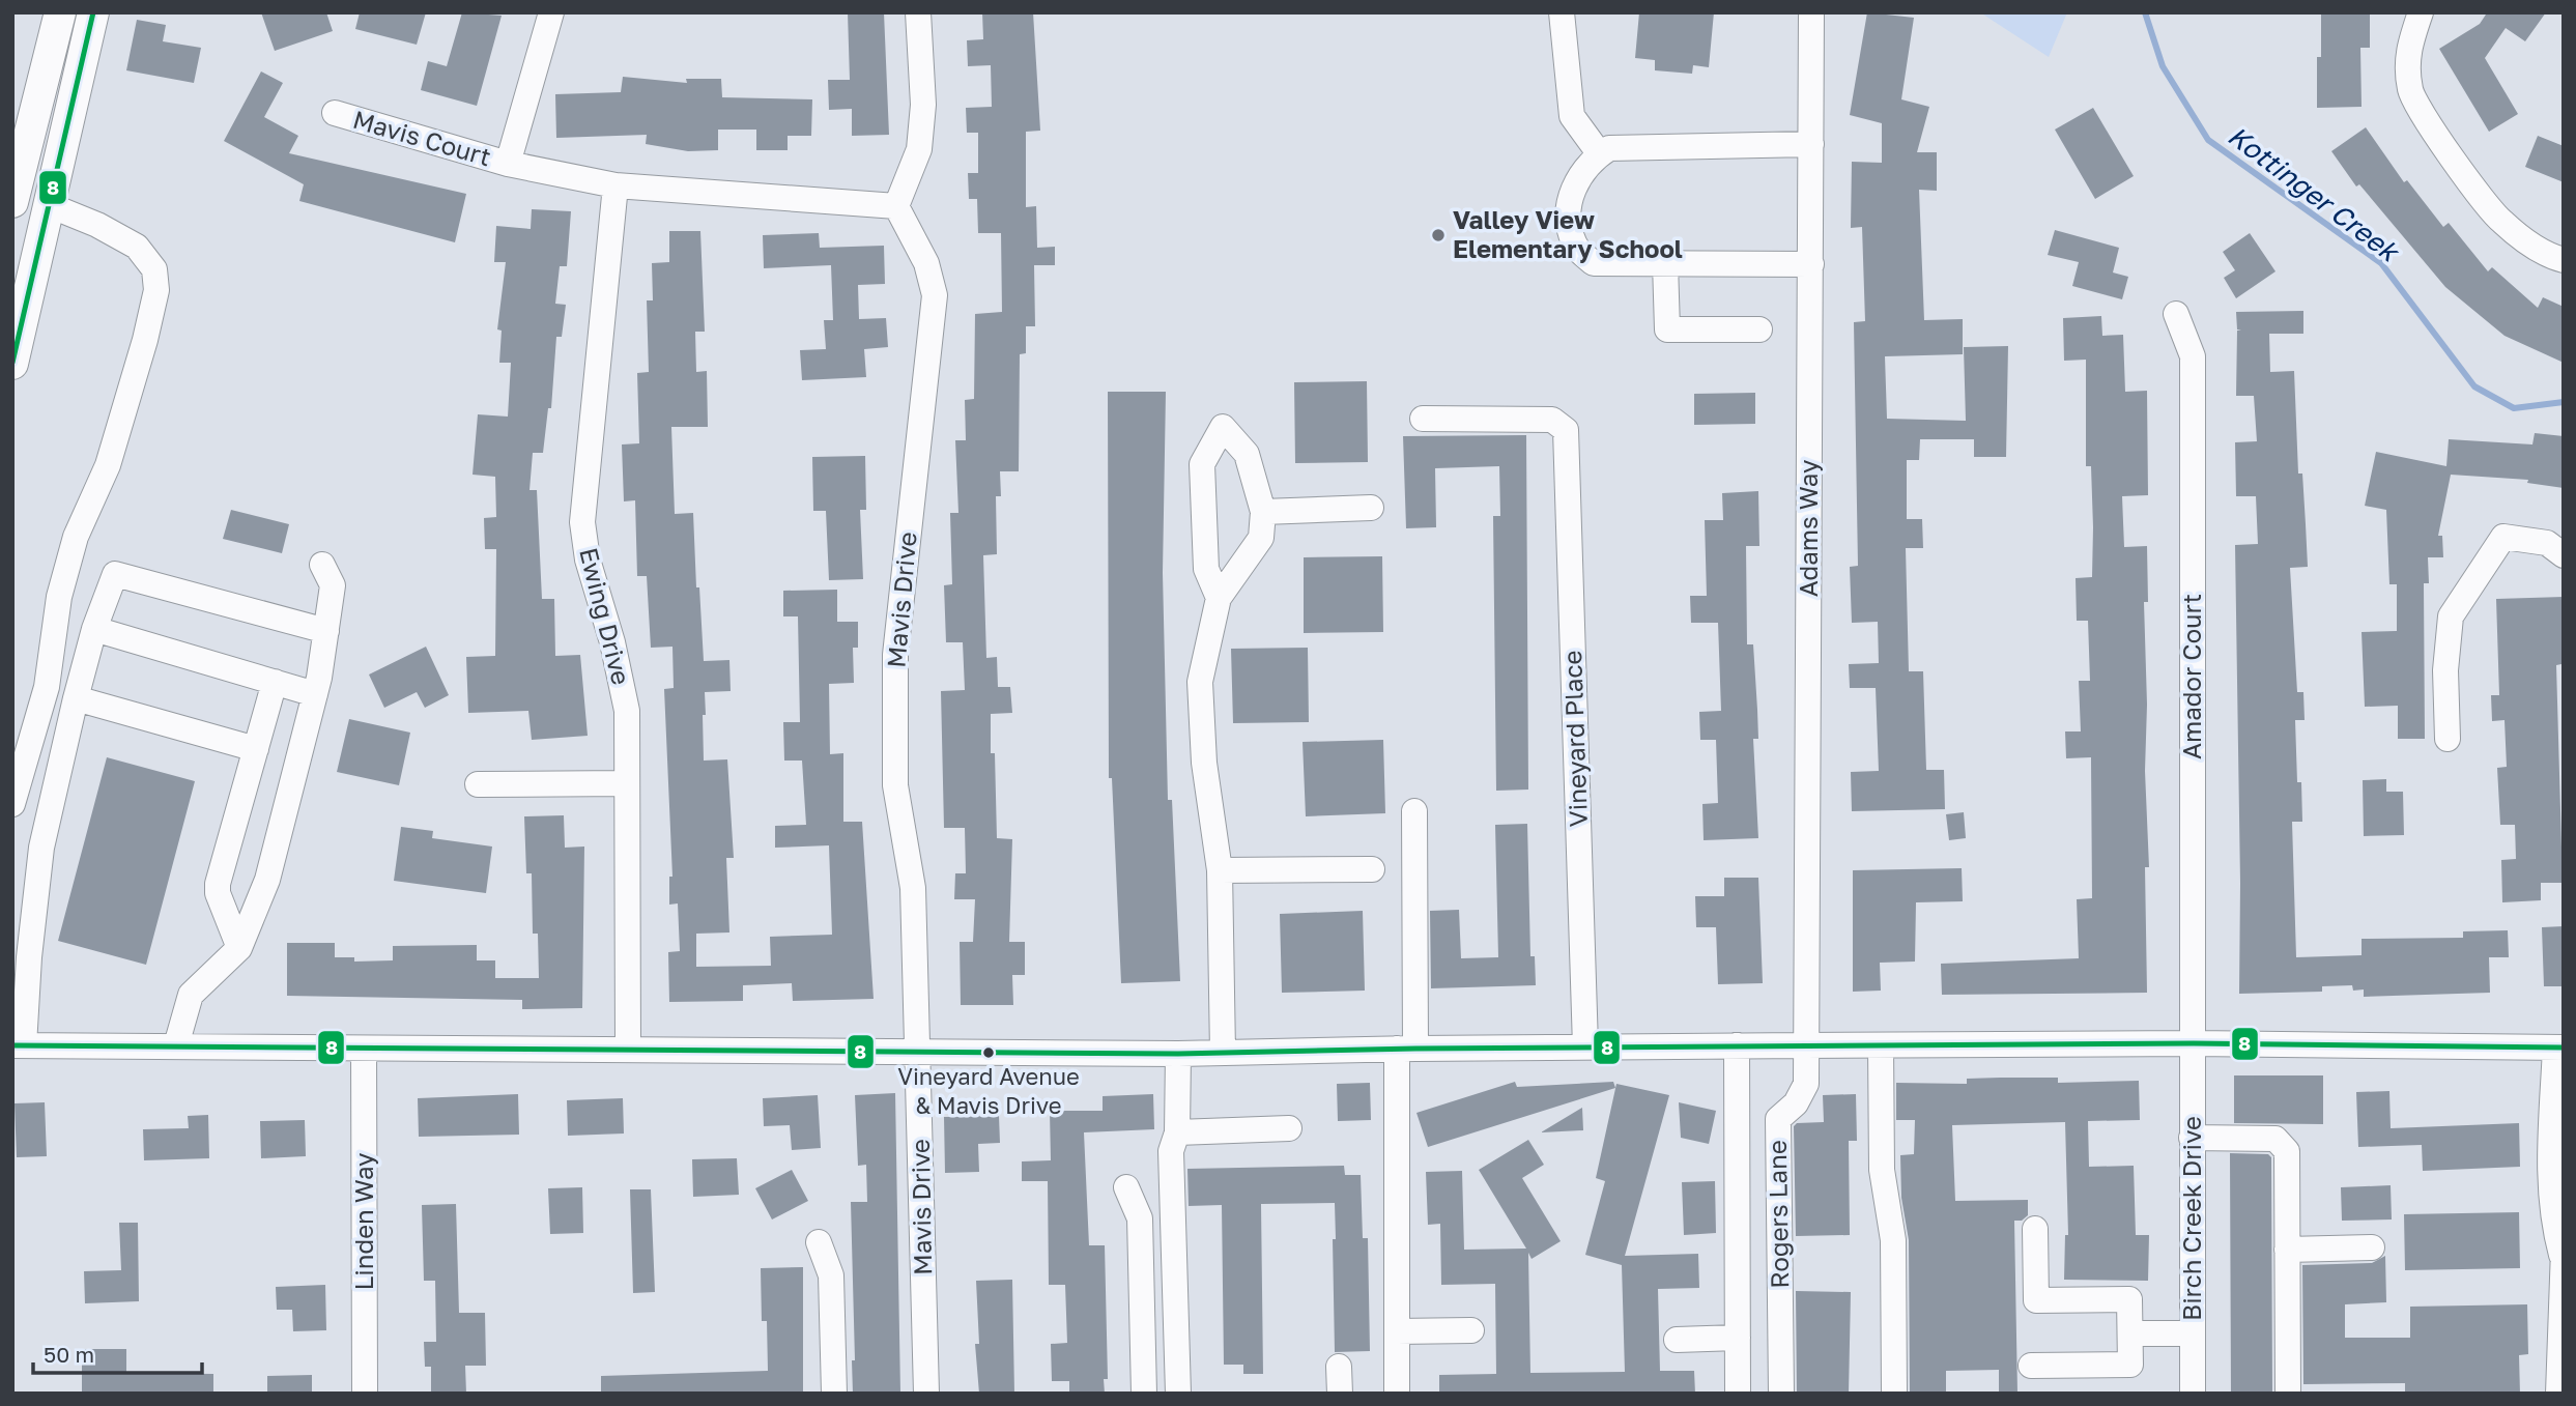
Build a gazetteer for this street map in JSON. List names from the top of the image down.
{
  "streets": {
    "street": [
      "Mavis Court",
      "Adams Way",
      "Mavis Drive",
      "Ewing Drive",
      "Amador Court",
      "Vineyard Place",
      "Rogers Lane",
      "Birch Creek Drive",
      "Linden Way"
    ]
  },
  "crossings": [
    ["Adams Way", "Rogers Lane"],
    ["Amador Court", "Birch Creek Drive"]
  ],
  "water": ["Kottinger Creek"],
  "places": ["Valley View Elementary School", "Vineyard Avenue & Mavis Drive"],
  "lines": ["transit line 8"],
  "scale_bar": "50 m"
}
